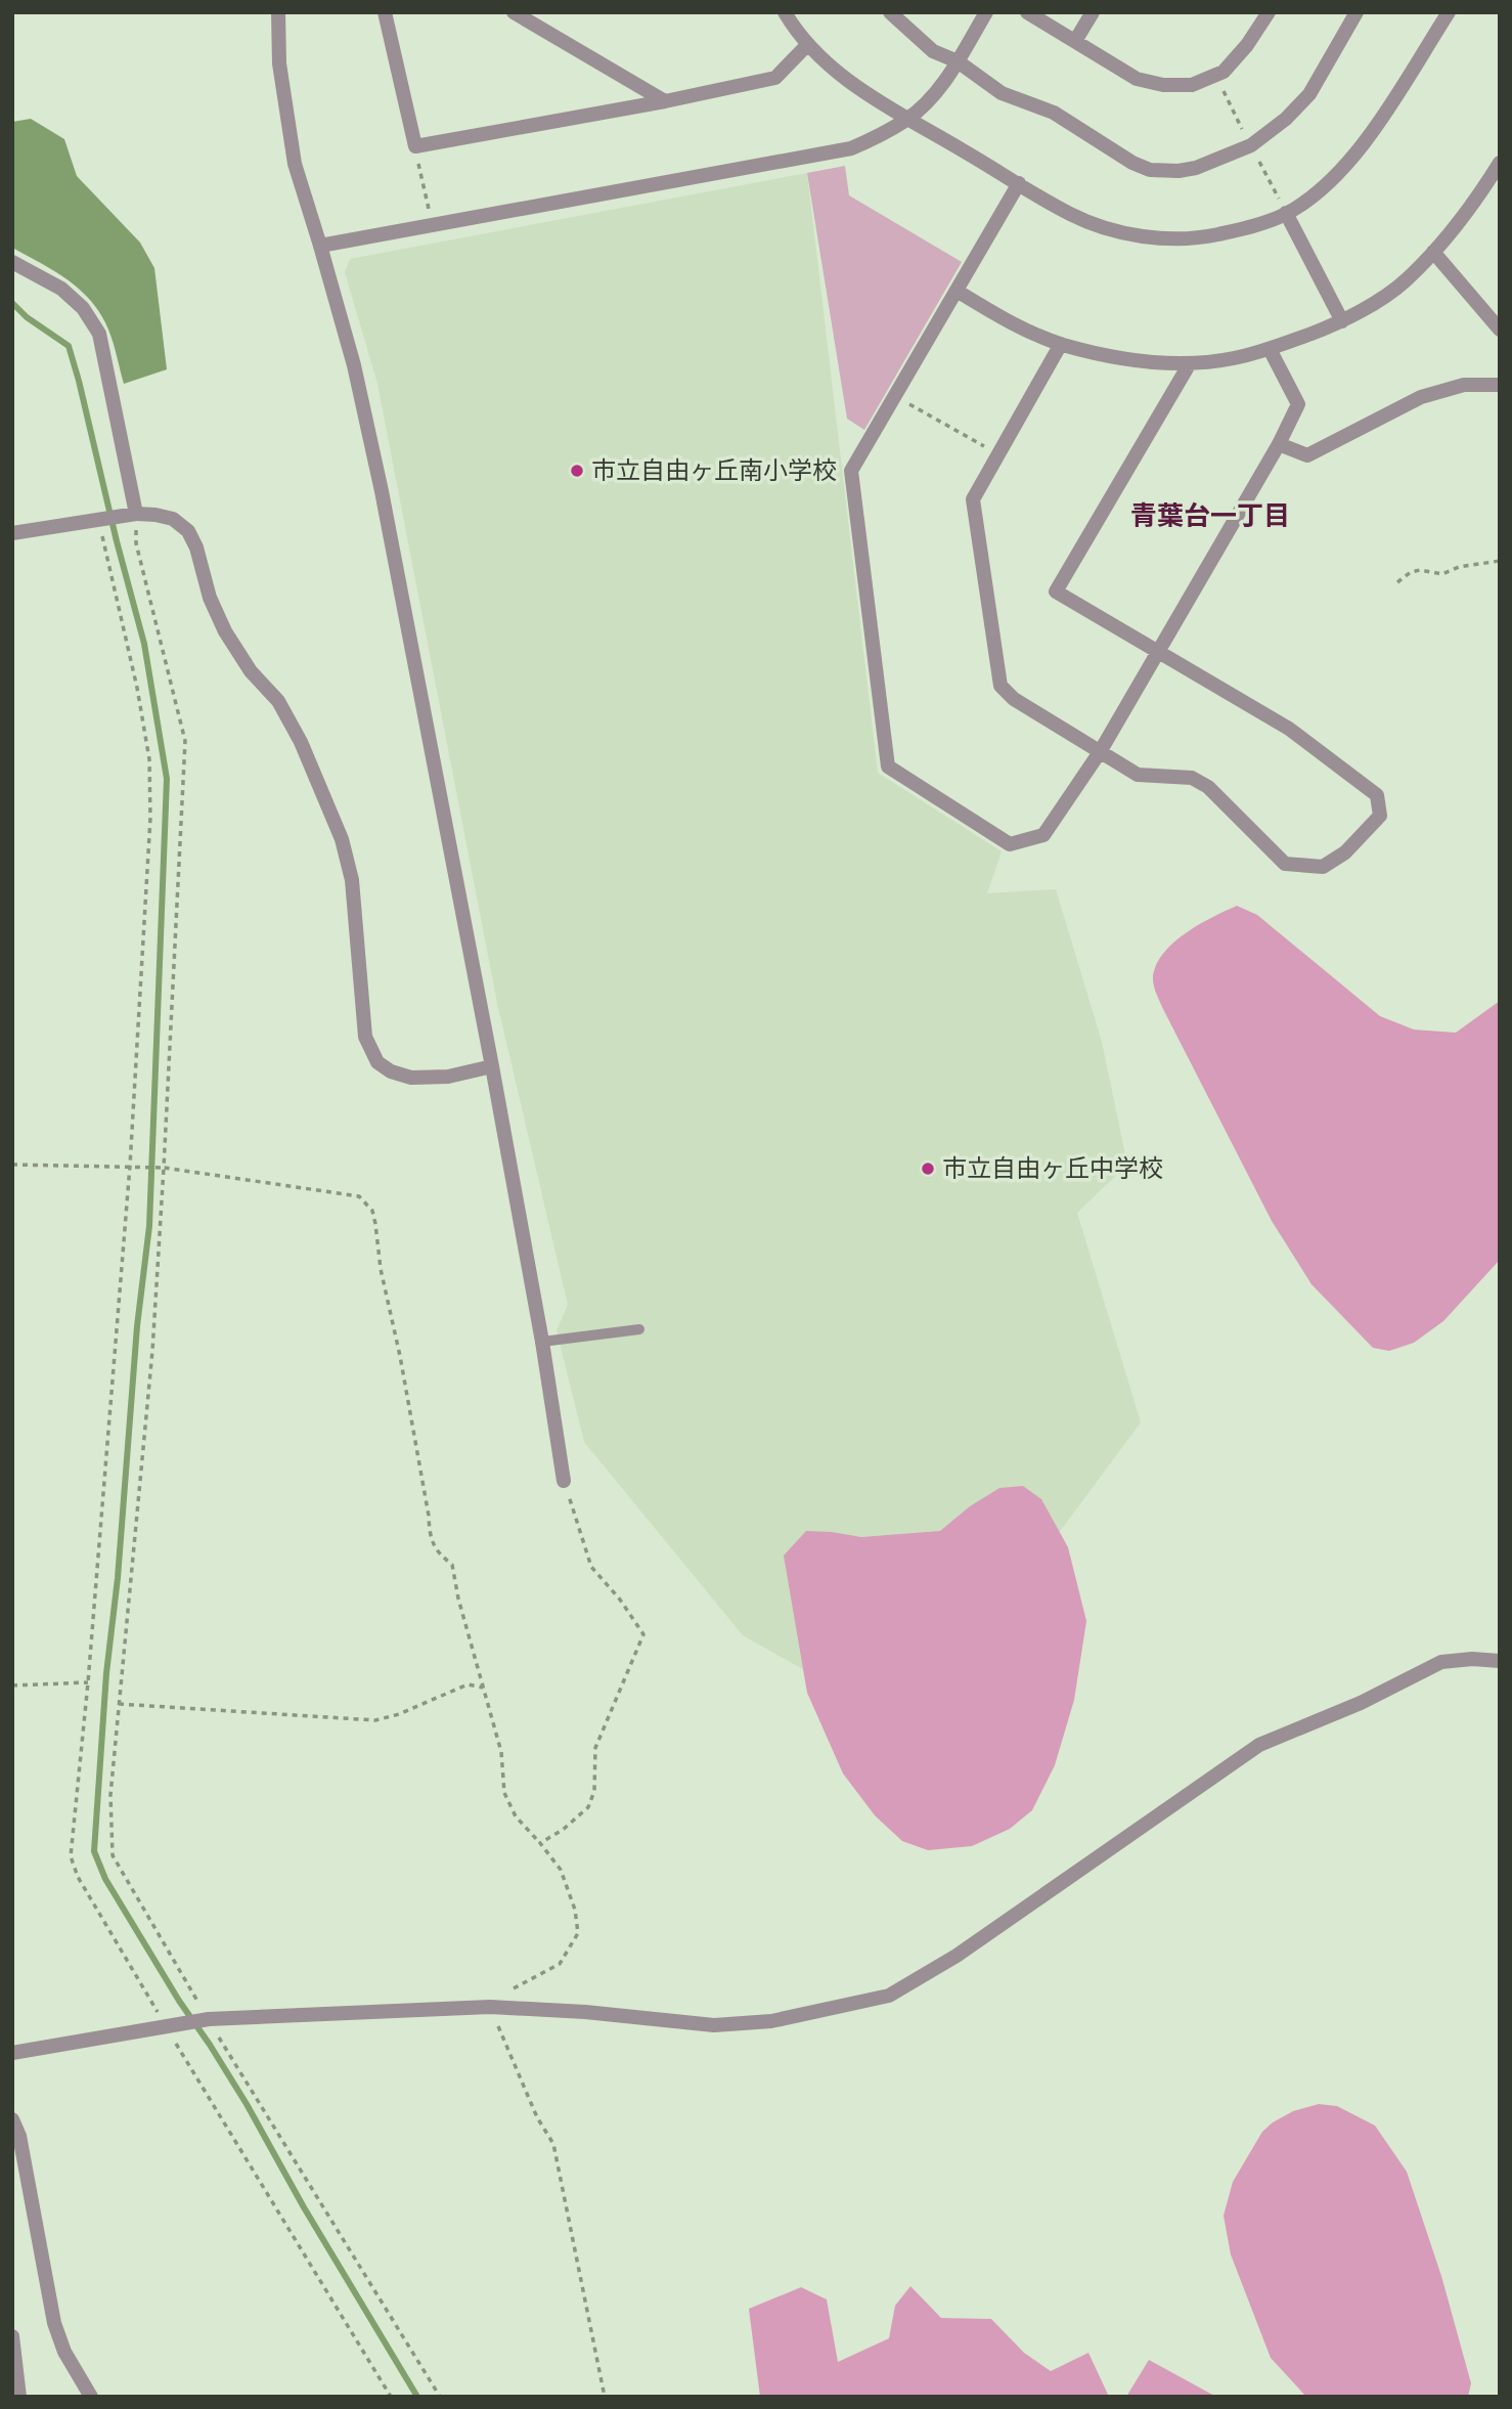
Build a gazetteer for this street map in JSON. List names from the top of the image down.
{
  "districts": ["青葉台一丁目"],
  "places": ["市立自由ヶ丘南小学校", "市立自由ヶ丘中学校"]
}
